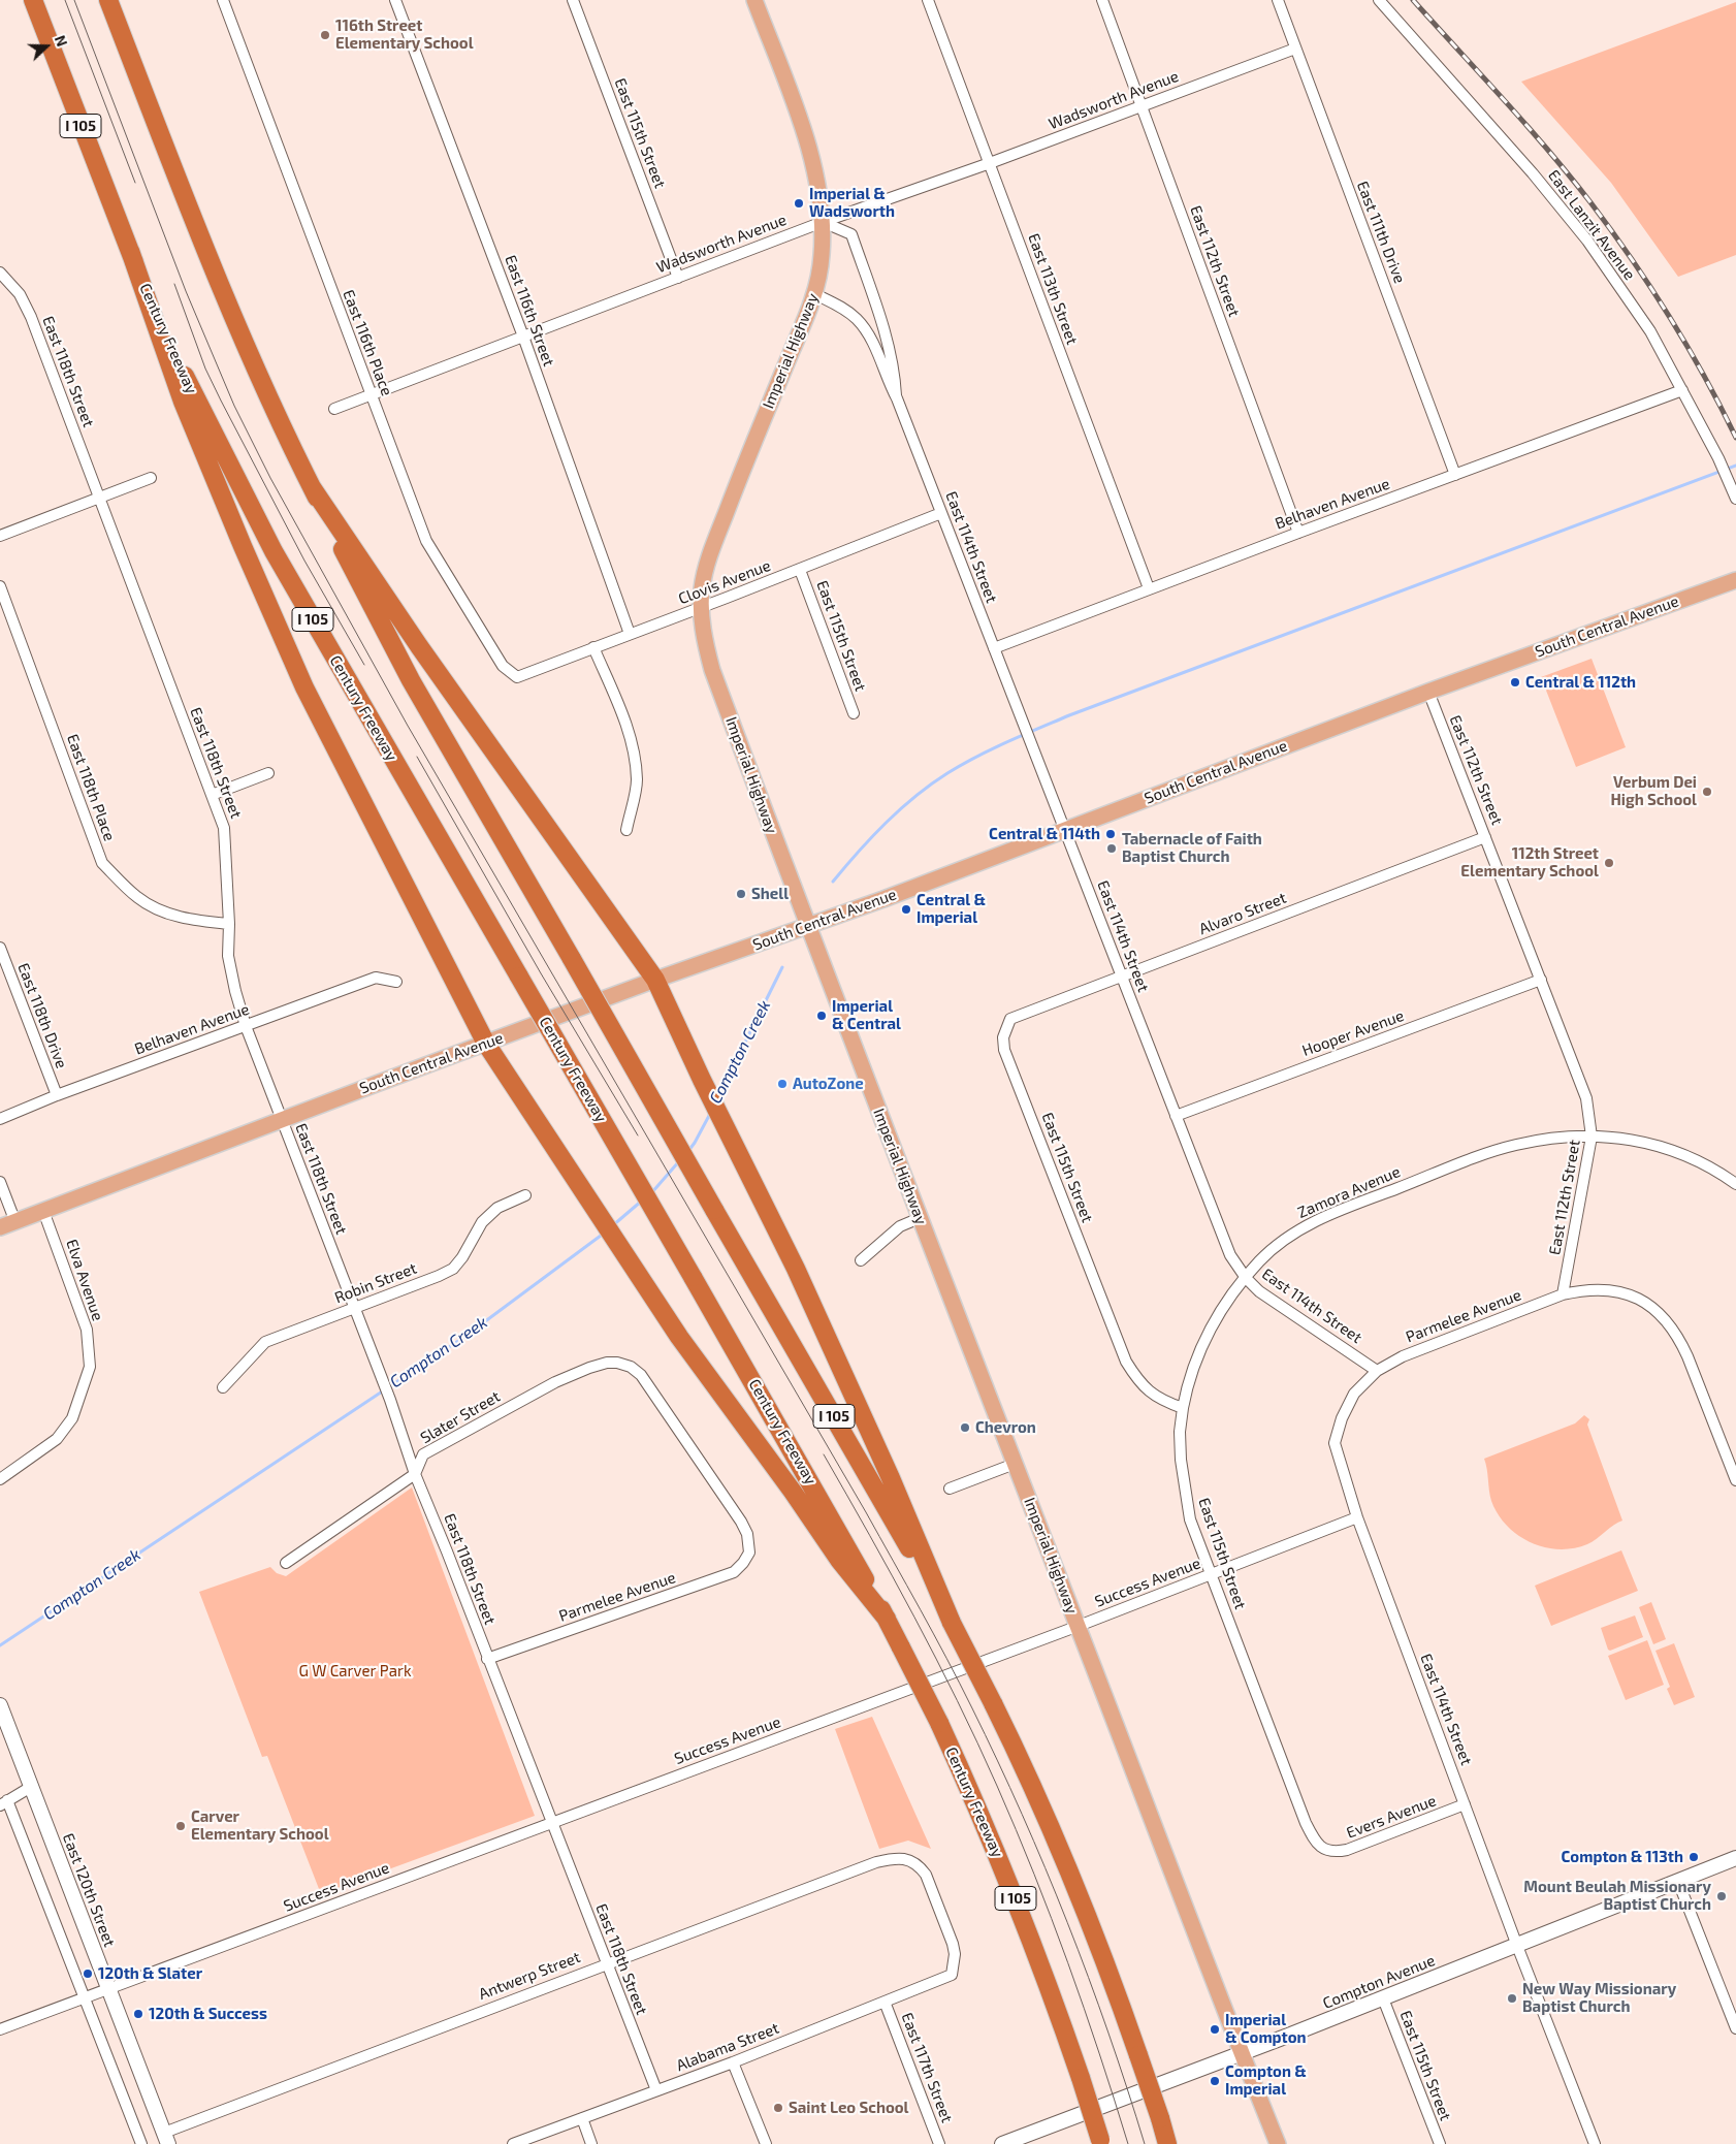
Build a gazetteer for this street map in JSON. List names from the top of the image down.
{
  "streets": {
    "highway": ["I 105", "Century Freeway"],
    "main road": [
      "Imperial Highway",
      "South Central Avenue",
      "East 120th Street",
      "Compton Avenue"
    ],
    "street": [
      "Wadsworth Avenue",
      "East 115th Street",
      "East Lanzit Avenue",
      "East 111th Drive",
      "East 112th Street",
      "East 113th Street",
      "East 116th Street",
      "East 116th Place",
      "East 118th Street",
      "Belhaven Avenue",
      "East 114th Street",
      "Clovis Avenue",
      "East 118th Place",
      "Alvaro Street",
      "East 118th Drive",
      "Hooper Avenue",
      "Zamora Avenue",
      "Elva Avenue",
      "Robin Street",
      "Parmelee Avenue",
      "Slater Street",
      "Success Avenue",
      "Evers Avenue",
      "Antwerp Street",
      "Alabama Street",
      "East 117th Street"
    ]
  },
  "crossings": [
    ["Wadsworth Avenue", "East 115th Street"],
    ["Wadsworth Avenue", "East 111th Drive"],
    ["Wadsworth Avenue", "East 112th Street"],
    ["Wadsworth Avenue", "East 113th Street"],
    ["Wadsworth Avenue", "East 116th Street"],
    ["Wadsworth Avenue", "East 116th Place"],
    ["Wadsworth Avenue", "Imperial Highway"],
    ["Wadsworth Avenue", "East 114th Street"],
    ["East 115th Street", "Clovis Avenue"],
    ["East 115th Street", "Alvaro Street"],
    ["East 115th Street", "Zamora Avenue"],
    ["East 115th Street", "Success Avenue"],
    ["East 115th Street", "Evers Avenue"],
    ["East 115th Street", "Compton Avenue"],
    ["East Lanzit Avenue", "Belhaven Avenue"],
    ["East 111th Drive", "Belhaven Avenue"],
    ["East 112th Street", "Belhaven Avenue"],
    ["East 112th Street", "South Central Avenue"],
    ["East 112th Street", "Alvaro Street"],
    ["East 112th Street", "Hooper Avenue"],
    ["East 112th Street", "Zamora Avenue"],
    ["East 112th Street", "Parmelee Avenue"],
    ["East 113th Street", "Belhaven Avenue"],
    ["East 116th Street", "Clovis Avenue"],
    ["East 116th Place", "Clovis Avenue"],
    ["Imperial Highway", "East 114th Street"],
    ["Imperial Highway", "Clovis Avenue"],
    ["Imperial Highway", "South Central Avenue"],
    ["Imperial Highway", "Success Avenue"],
    ["Imperial Highway", "Compton Avenue"],
    ["East 118th Street", "Belhaven Avenue"],
    ["East 118th Street", "South Central Avenue"],
    ["East 118th Street", "East 118th Place"],
    ["East 118th Street", "Robin Street"],
    ["East 118th Street", "Parmelee Avenue"],
    ["East 118th Street", "Slater Street"],
    ["East 118th Street", "Success Avenue"],
    ["East 118th Street", "Antwerp Street"],
    ["East 118th Street", "Alabama Street"],
    ["Belhaven Avenue", "East 114th Street"],
    ["Belhaven Avenue", "East 118th Drive"],
    ["East 114th Street", "Clovis Avenue"],
    ["East 114th Street", "South Central Avenue"],
    ["East 114th Street", "Alvaro Street"],
    ["East 114th Street", "Hooper Avenue"],
    ["East 114th Street", "Zamora Avenue"],
    ["East 114th Street", "Parmelee Avenue"],
    ["East 114th Street", "Success Avenue"],
    ["East 114th Street", "Evers Avenue"],
    ["East 114th Street", "Compton Avenue"],
    ["South Central Avenue", "Elva Avenue"],
    ["Parmelee Avenue", "Slater Street"],
    ["Success Avenue", "East 120th Street"],
    ["East 120th Street", "Antwerp Street"],
    ["Antwerp Street", "Alabama Street"],
    ["Alabama Street", "East 117th Street"]
  ],
  "water": ["Compton Creek"],
  "parks": ["G W Carver Park"],
  "places": [
    "116th Street Elementary School",
    "Imperial & Wadsworth",
    "Central & 112th",
    "Verbum Dei High School",
    "Central & 114th",
    "Tabernacle of Faith Baptist Church",
    "112th Street Elementary School",
    "Shell",
    "Central & Imperial",
    "Imperial & Central",
    "AutoZone",
    "Chevron",
    "Carver Elementary School",
    "Compton & 113th",
    "Mount Beulah Missionary Baptist Church",
    "120th & Slater",
    "New Way Missionary Baptist Church",
    "120th & Success",
    "Imperial & Compton",
    "Compton & Imperial",
    "Saint Leo School"
  ],
  "north": "right"
}
